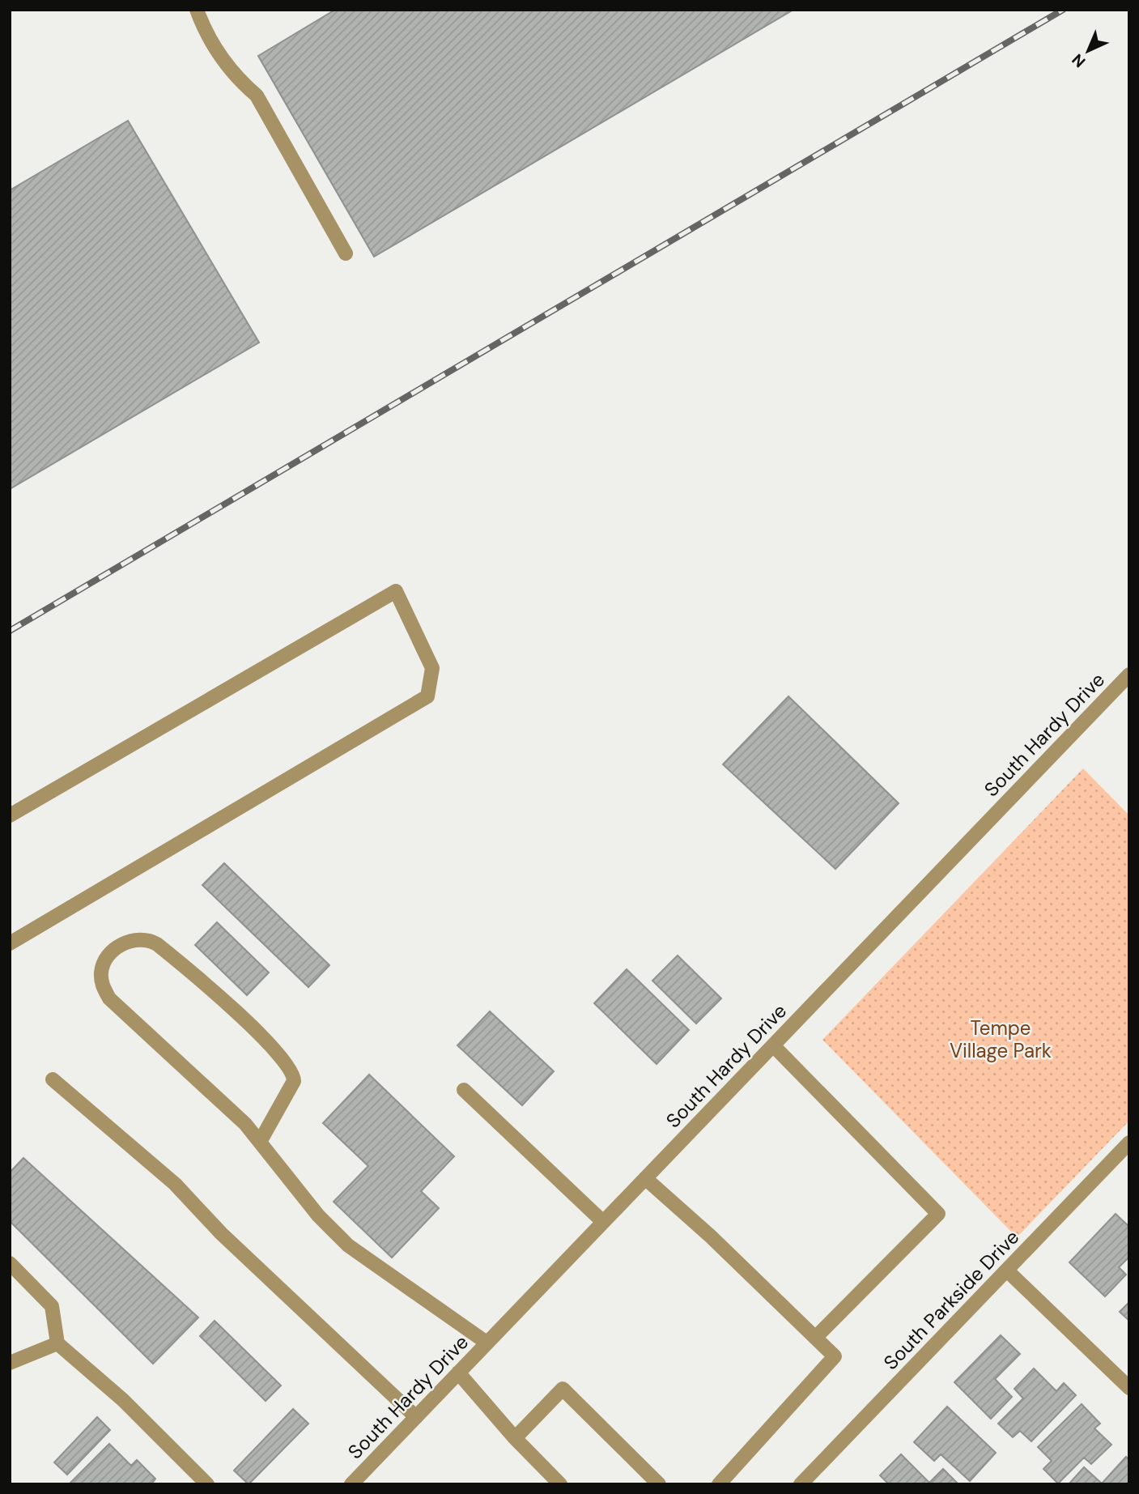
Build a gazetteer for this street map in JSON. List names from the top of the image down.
{
  "streets": {
    "street": ["South Hardy Drive", "South Parkside Drive"]
  },
  "parks": ["Tempe Village Park"],
  "north": "bottom left"
}
